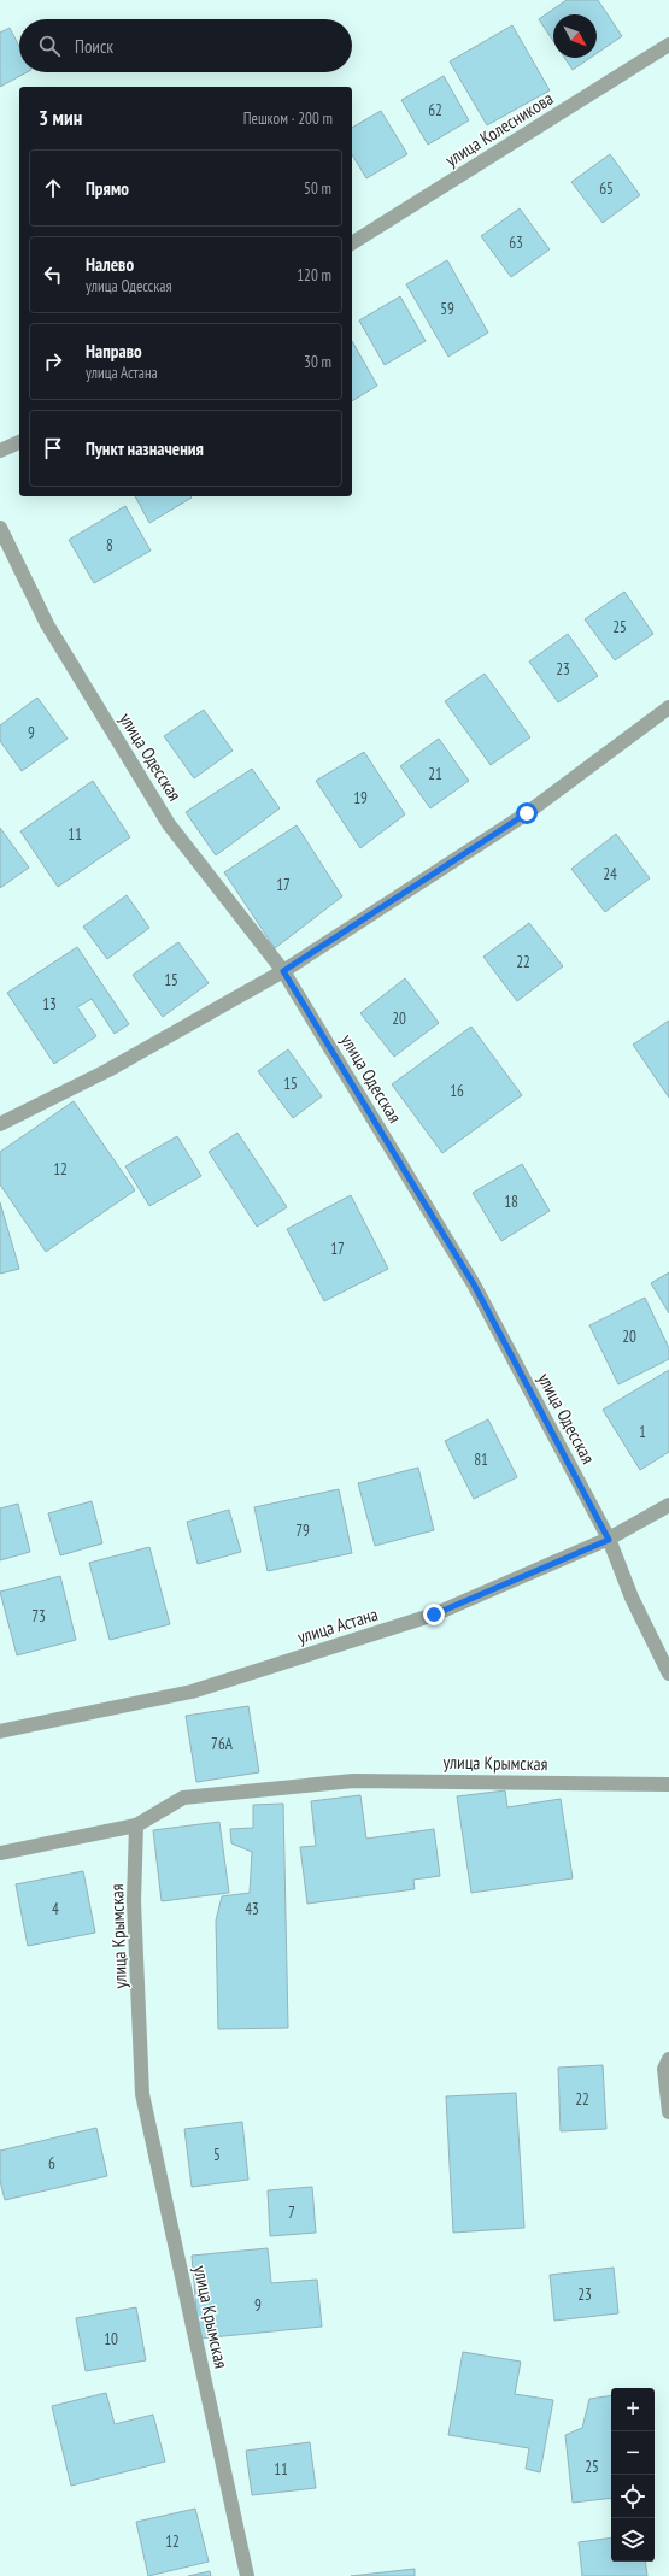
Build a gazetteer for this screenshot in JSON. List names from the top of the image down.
{
  "streets": {
    "street": [
      "улица Колесникова",
      "улица Одесская",
      "улица Астана",
      "улица Крымская"
    ]
  },
  "crossings": [
    ["улица Одесская", "улица Астана"]
  ],
  "house_numbers": [
    "62",
    "65",
    "63",
    "59",
    "8",
    "25",
    "23",
    "9",
    "21",
    "19",
    "11",
    "24",
    "17",
    "22",
    "15",
    "13",
    "20",
    "15",
    "16",
    "12",
    "18",
    "17",
    "20",
    "1",
    "81",
    "79",
    "73",
    "76А",
    "4",
    "43",
    "22",
    "5",
    "6",
    "7",
    "23",
    "9",
    "10",
    "25",
    "11",
    "12"
  ],
  "north": "bottom right",
  "page": {
    "search": "Поиск",
    "heading": ["3 мин", "Пешком · 200 m"],
    "list": [
      ["Прямо", "50 m"],
      ["Налево", "улица Одесская", "120 m"],
      ["Направо", "улица Астана", "30 m"],
      "Пункт назначения"
    ],
    "map_buttons": ["+", "−"]
  }
}
